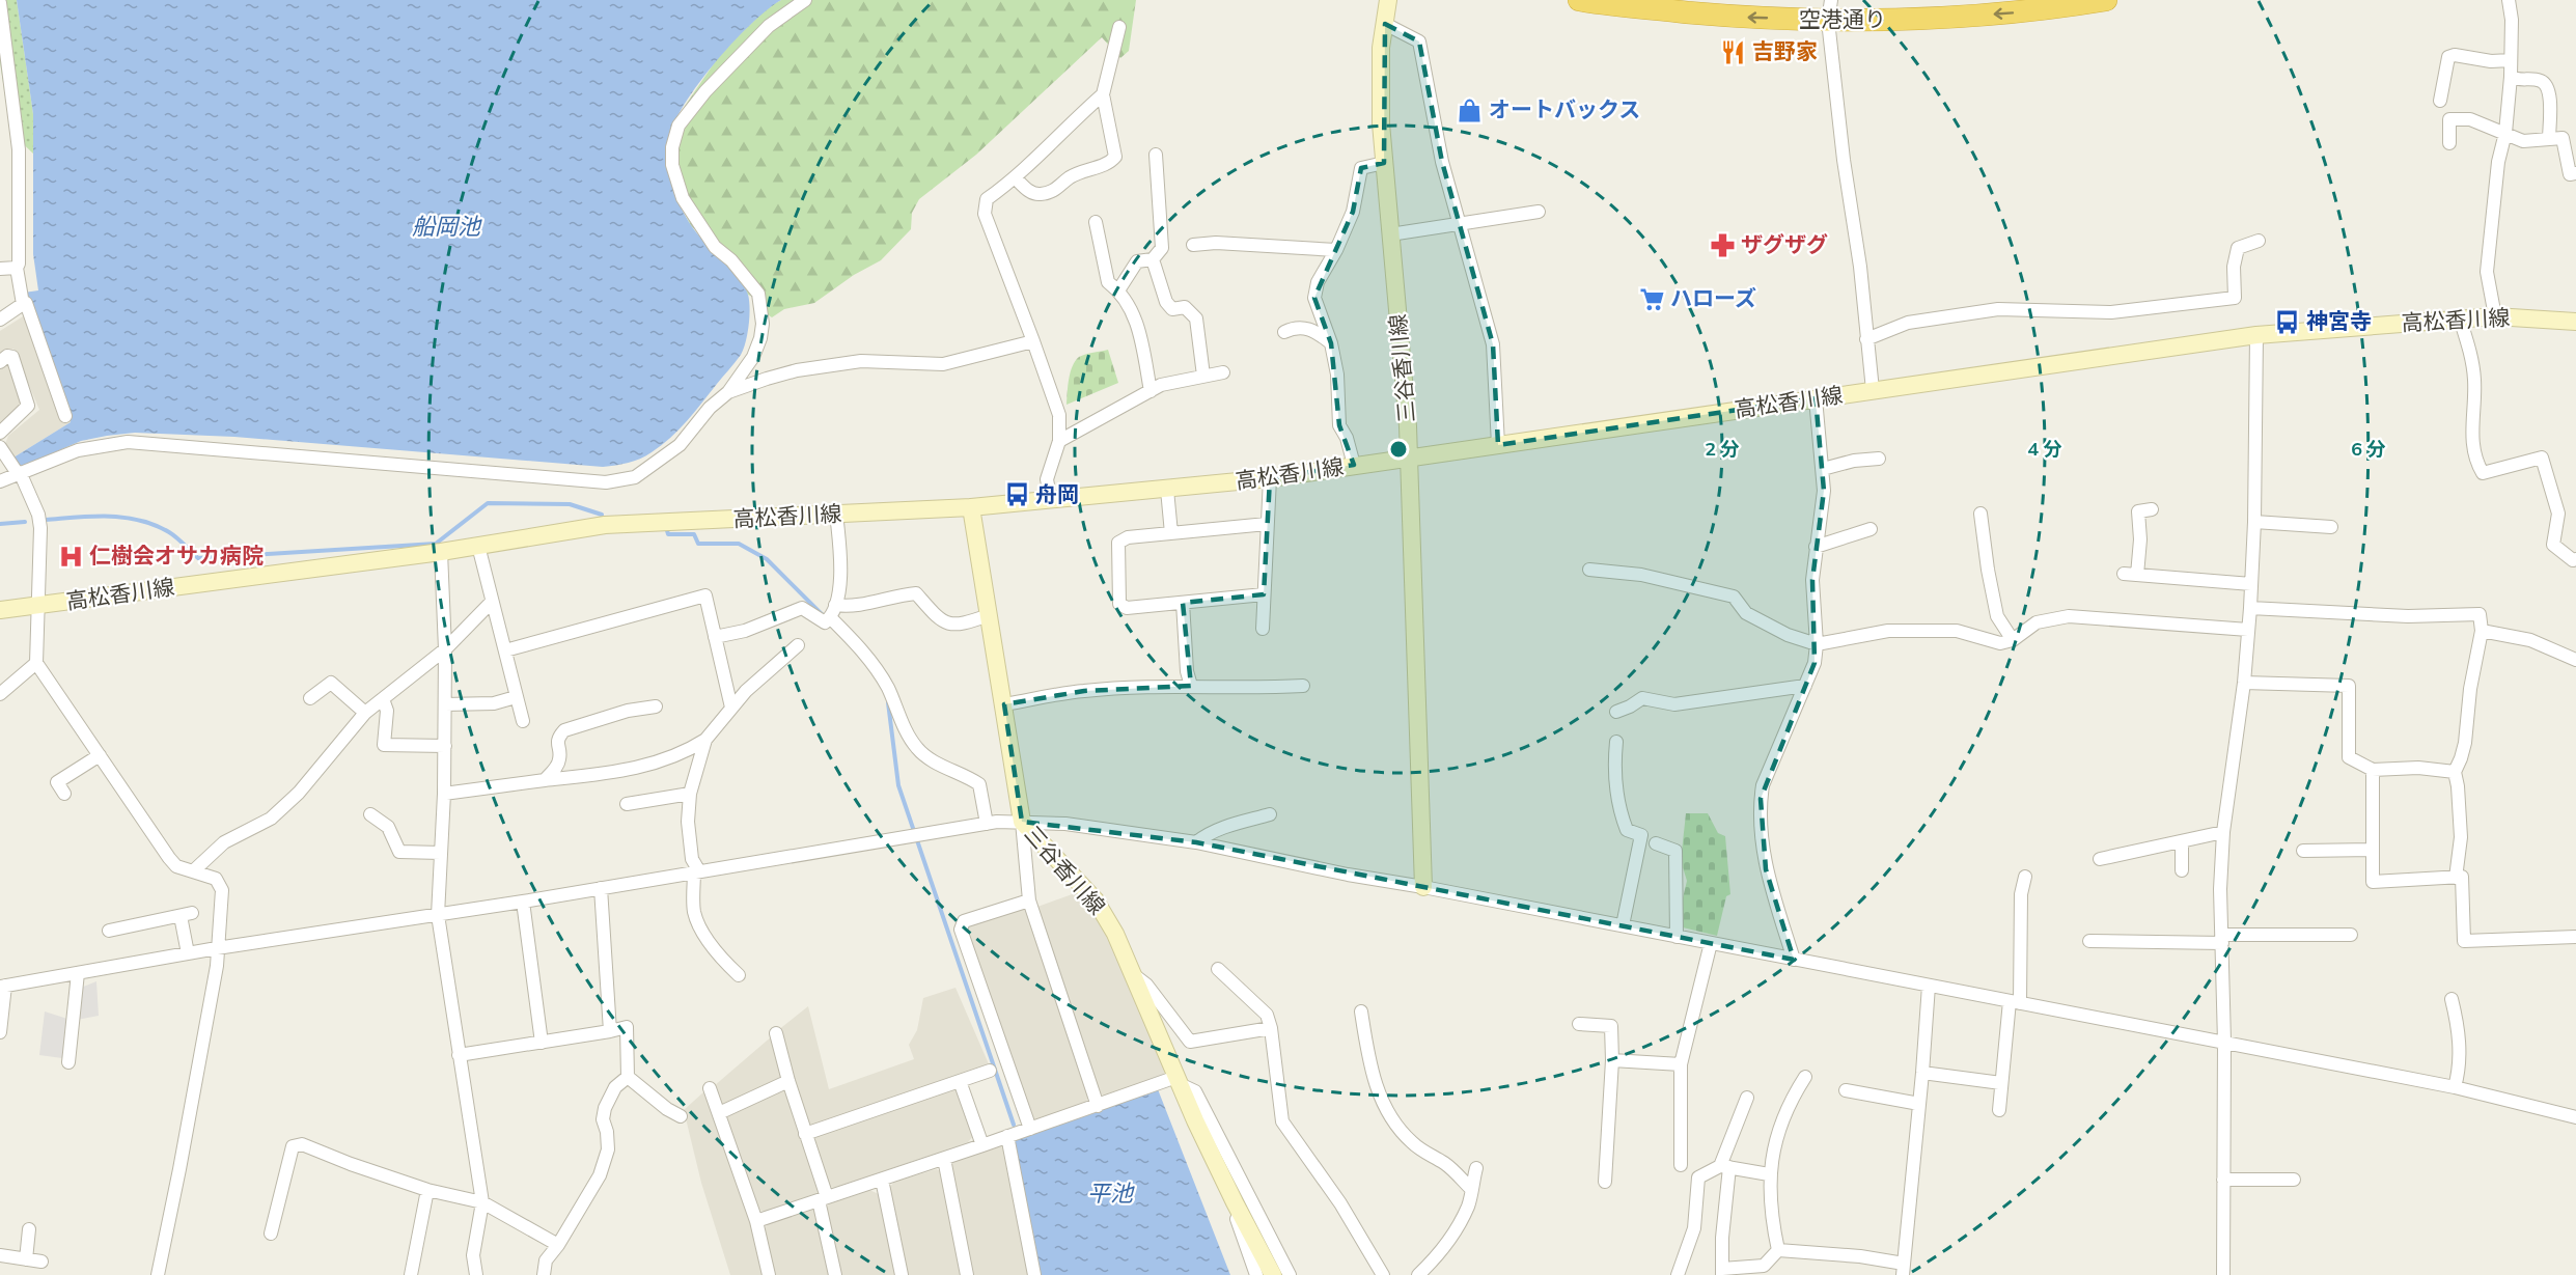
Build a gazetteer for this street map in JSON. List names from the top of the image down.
{
  "streets": {
    "highway": ["空港通り"],
    "main road": ["高松香川線", "三谷香川線"]
  },
  "crossings": [
    ["高松香川線", "三谷香川線"]
  ],
  "one_way": ["空港通り"],
  "water": ["船岡池", "平池"],
  "places": {
    "restaurant": ["吉野家"],
    "shop": ["オートバックス"],
    "pharmacy": ["ザグザグ"],
    "supermarket": ["ハローズ"],
    "bus stop": ["神宮寺", "舟岡"],
    "hospital": ["仁樹会オサカ病院"]
  },
  "rings": ["2 分", "4 分", "6 分"]
}
